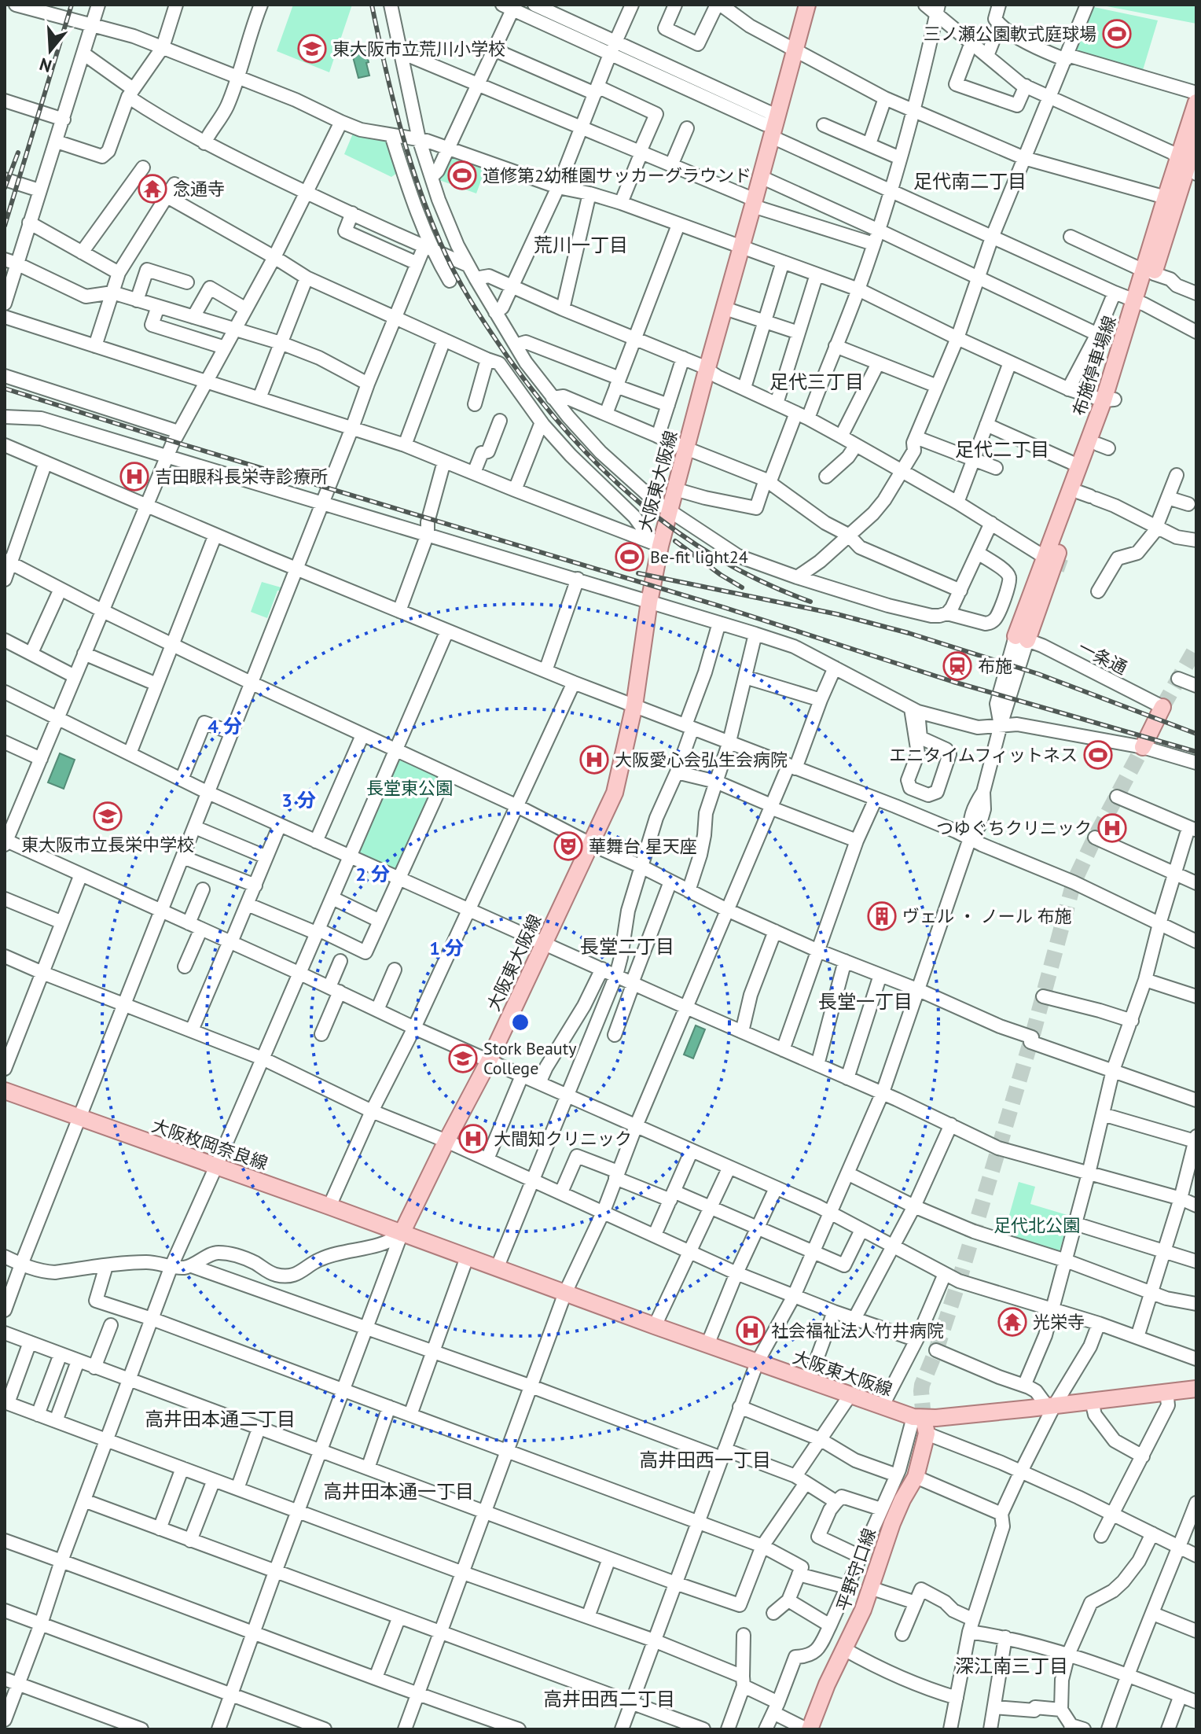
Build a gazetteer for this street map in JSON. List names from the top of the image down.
{
  "streets": {
    "main road": [
      "布施停車場線",
      "大阪東大阪線",
      "大阪枚岡奈良線",
      "平野守口線"
    ],
    "street": ["一条通"]
  },
  "crossings": [
    ["布施停車場線", "一条通"],
    ["大阪東大阪線", "大阪枚岡奈良線"],
    ["大阪東大阪線", "平野守口線"]
  ],
  "districts": [
    "足代南二丁目",
    "荒川一丁目",
    "足代三丁目",
    "足代二丁目",
    "長堂二丁目",
    "長堂一丁目",
    "高井田本通二丁目",
    "高井田西一丁目",
    "高井田本通一丁目",
    "深江南三丁目",
    "高井田西二丁目"
  ],
  "parks": ["長堂東公園", "足代北公園"],
  "places": {
    "sports": [
      "三ノ瀬公園軟式庭球場",
      "道修第2幼稚園サッカーグラウンド",
      "Be-fit light24",
      "エニタイムフィットネス"
    ],
    "school or university": ["東大阪市立荒川小学校", "東大阪市立長栄中学校", "Stork Beauty College"],
    "temple": ["念通寺", "光栄寺"],
    "hospital": [
      "吉田眼科長栄寺診療所",
      "大阪愛心会弘生会病院",
      "つゆぐちクリニック",
      "大間知クリニック",
      "社会福祉法人竹井病院"
    ],
    "station": ["布施"],
    "theatre": ["華舞台 星天座"],
    "building": ["ヴェル ・ ノール 布施"]
  },
  "north": "bottom",
  "rings": [
    "4 分",
    "3 分",
    "2 分",
    "1 分"
  ]
}
